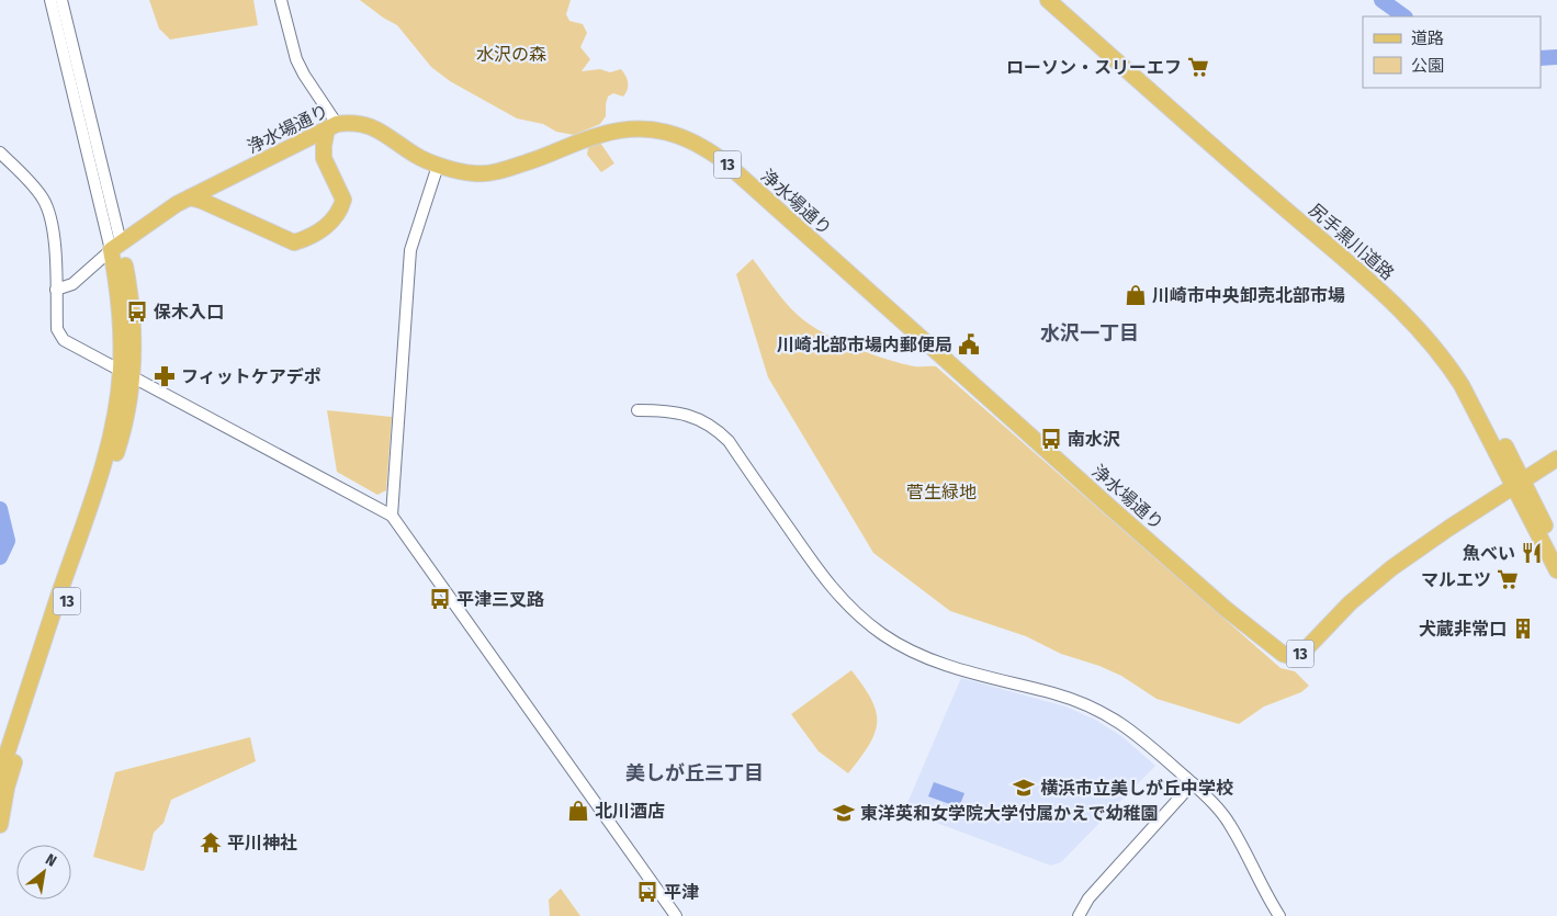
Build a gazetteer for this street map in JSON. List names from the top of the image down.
{
  "streets": {
    "main road": ["浄水場通り", "13", "尻手黒川道路"]
  },
  "crossings": [
    ["浄水場通り", "13"],
    ["浄水場通り", "尻手黒川道路"]
  ],
  "districts": ["水沢一丁目", "美しが丘三丁目"],
  "parks": ["水沢の森", "菅生緑地"],
  "places": {
    "supermarket": ["ローソン・スリーエフ", "マルエツ"],
    "shop": ["川崎市中央卸売北部市場", "北川酒店"],
    "bus stop": [
      "保木入口",
      "南水沢",
      "平津三叉路",
      "平津"
    ],
    "public building": ["川崎北部市場内郵便局"],
    "pharmacy": ["フィットケアデポ"],
    "restaurant": ["魚べい"],
    "building": ["犬蔵非常口"],
    "school or university": ["横浜市立美しが丘中学校", "東洋英和女学院大学付属かえで幼稚園"],
    "temple": ["平川神社"]
  },
  "legend": ["道路", "公園"],
  "north": "top right"
}
